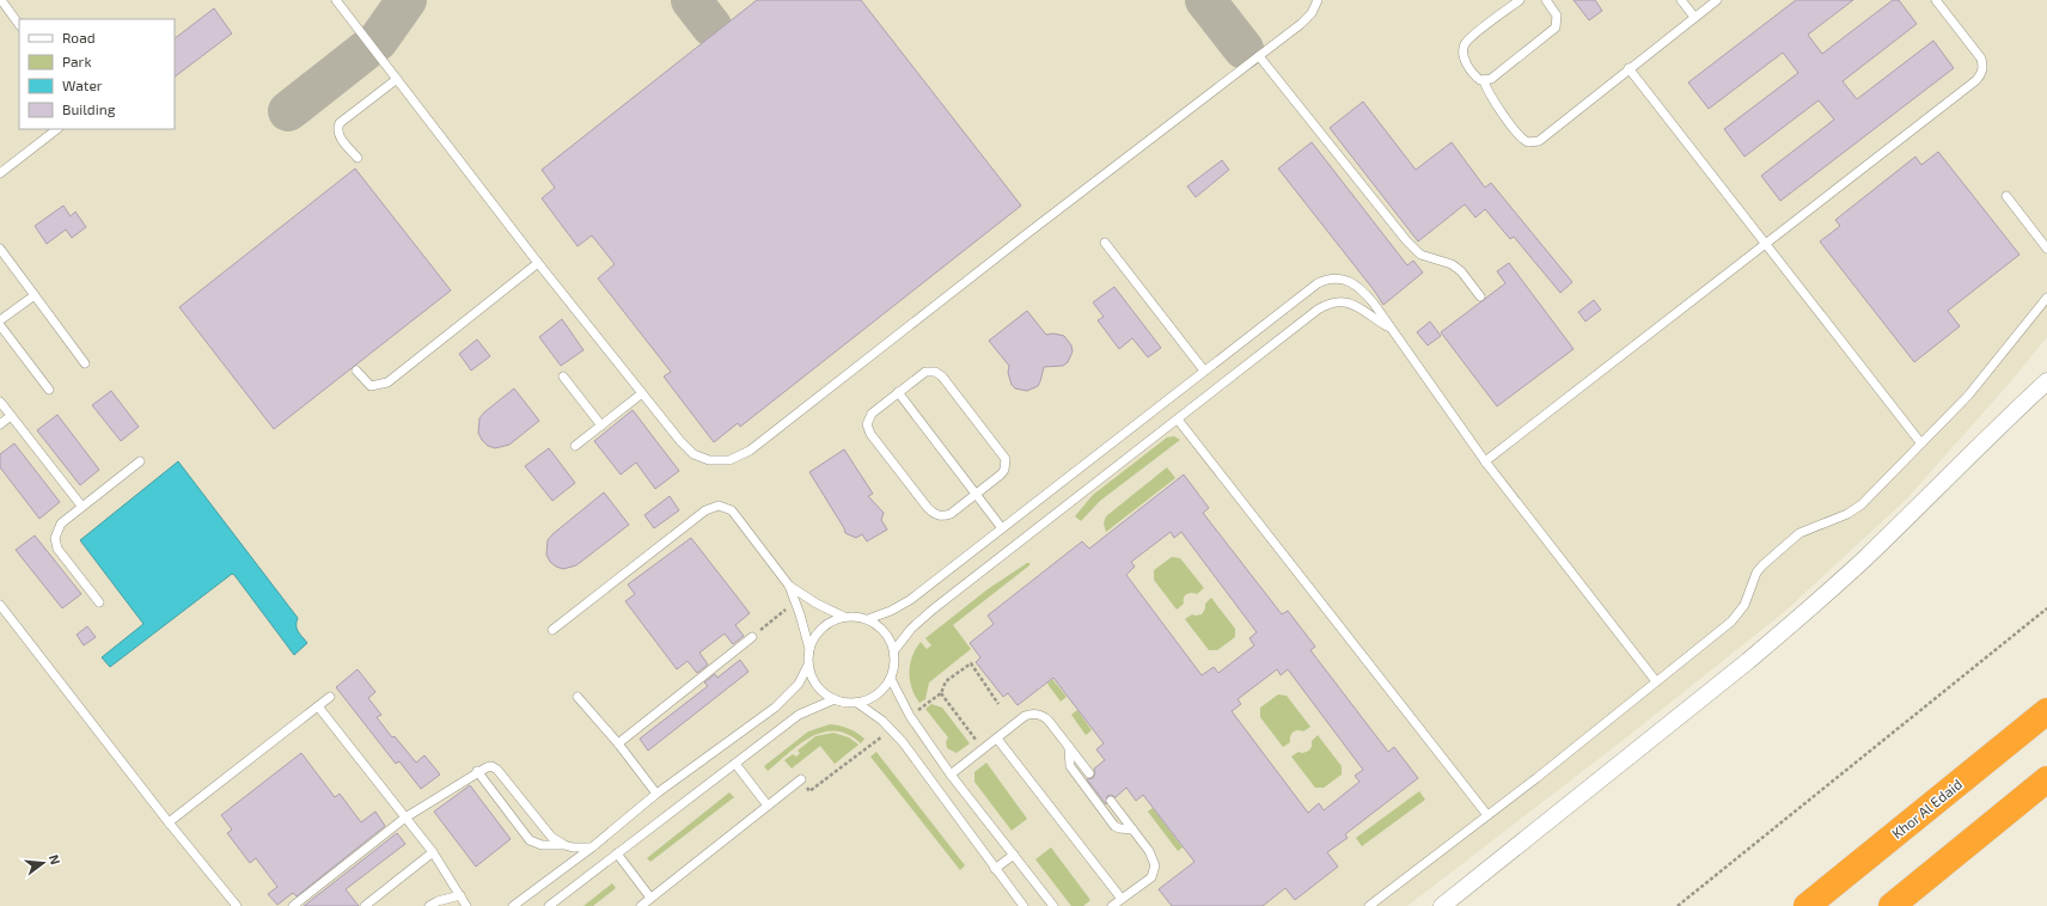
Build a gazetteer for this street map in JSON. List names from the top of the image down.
{
  "streets": {
    "highway": ["Khor Al Edaid"]
  },
  "legend": [
    "Road",
    "Park",
    "Water",
    "Building"
  ],
  "north": "right"
}
